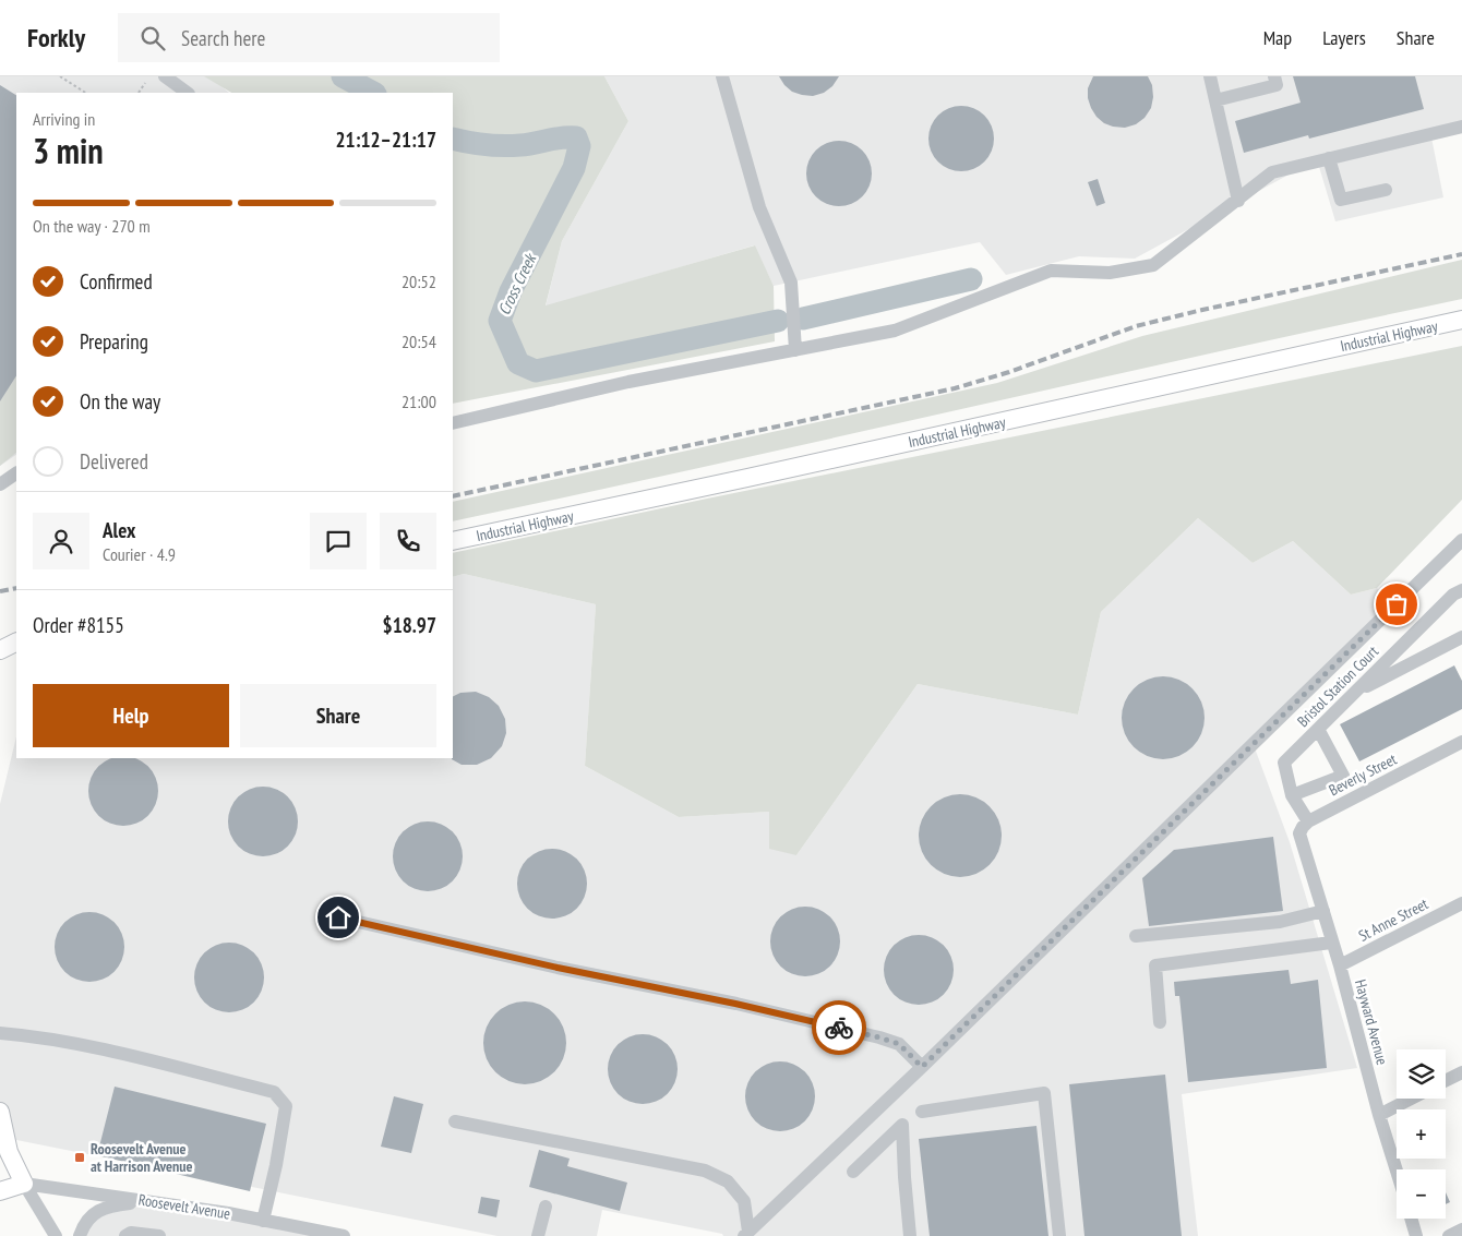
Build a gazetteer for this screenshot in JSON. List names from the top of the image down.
{
  "streets": {
    "main road": ["Industrial Highway", "Roosevelt Avenue"],
    "street": [
      "Bristol Station Court",
      "Beverly Street",
      "St Anne Street",
      "Hayward Avenue"
    ]
  },
  "crossings": [
    ["Bristol Station Court", "Beverly Street"],
    ["Bristol Station Court", "Hayward Avenue"],
    ["Beverly Street", "Hayward Avenue"],
    ["St Anne Street", "Hayward Avenue"]
  ],
  "water": ["Cross Creek"],
  "places": {
    "transit": ["Roosevelt Avenue at Harrison Avenue"]
  },
  "page": {
    "header": "Forkly",
    "search": "Search here",
    "nav": ["Map", "Layers", "Share"],
    "heading": ["3 min", "Arriving in", "21:12–21:17"],
    "panel": [
      "Alex",
      "Courier · 4.9",
      "Order #8155",
      "$18.97"
    ],
    "bar": "On the way · 270 m",
    "list": [
      ["Confirmed", "20:52"],
      ["Preparing", "20:54"],
      ["On the way", "21:00"],
      "Delivered"
    ],
    "buttons": ["Help", "Share"],
    "map_buttons": ["+", "−"]
  }
}
